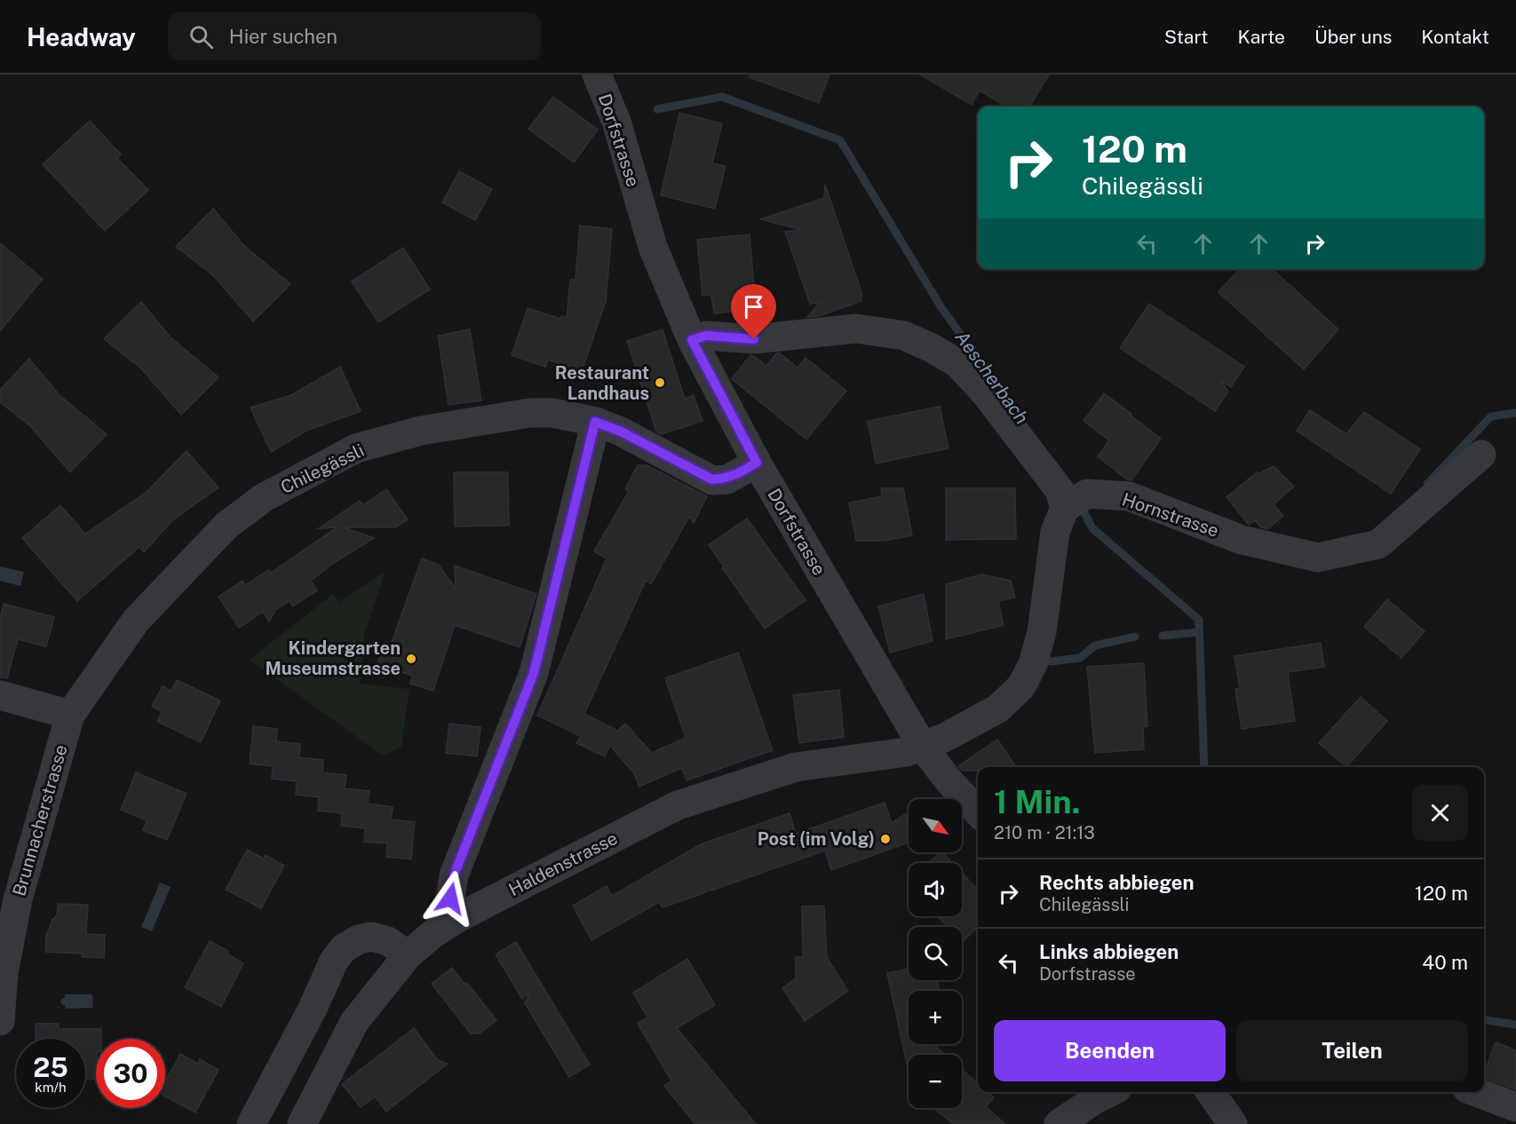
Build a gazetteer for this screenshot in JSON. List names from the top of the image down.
{
  "streets": {
    "street": [
      "Dorfstrasse",
      "Chilegässli",
      "Hornstrasse",
      "Brunnacherstrasse",
      "Haldenstrasse"
    ]
  },
  "crossings": [
    ["Dorfstrasse", "Chilegässli"],
    ["Dorfstrasse", "Haldenstrasse"],
    ["Chilegässli", "Brunnacherstrasse"]
  ],
  "water": ["Aescherbach"],
  "places": ["Restaurant Landhaus", "Kindergarten Museumstrasse", "Post (im Volg)"],
  "north": "bottom right",
  "page": {
    "header": "Headway",
    "search": "Hier suchen",
    "nav": [
      "Start",
      "Karte",
      "Über uns",
      "Kontakt"
    ],
    "turn": ["120 m", "Chilegässli"],
    "heading": ["1 Min.", "210 m · 21:13"],
    "map_buttons": ["+", "−"],
    "list": [
      {
        "name": "Rechts abbiegen",
        "note": "Chilegässli",
        "value": "120 m"
      },
      {
        "name": "Links abbiegen",
        "note": "Dorfstrasse",
        "value": "40 m"
      }
    ],
    "buttons": ["Beenden", "Teilen"],
    "speed": "25 km/h",
    "limit": "30"
  }
}
